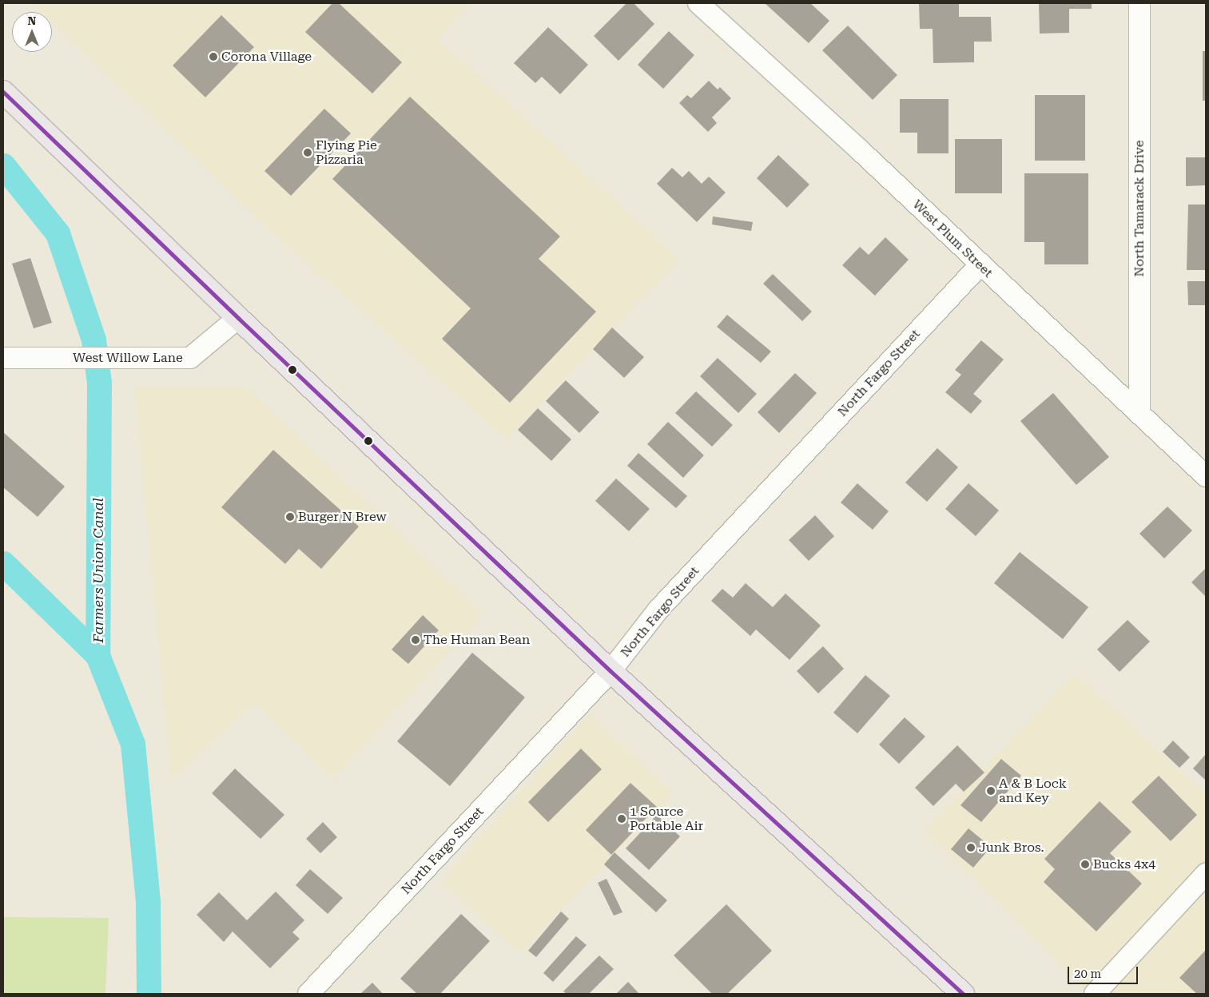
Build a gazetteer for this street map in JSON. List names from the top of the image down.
{
  "streets": {
    "street": [
      "North Tamarack Drive",
      "West Plum Street",
      "West Willow Lane",
      "North Fargo Street"
    ]
  },
  "crossings": [
    ["North Tamarack Drive", "West Plum Street"],
    ["West Plum Street", "North Fargo Street"]
  ],
  "water": ["Farmers Union Canal"],
  "places": [
    "Corona Village",
    "Flying Pie Pizzaria",
    "Burger N Brew",
    "The Human Bean",
    "A & B Lock and Key",
    "1 Source Portable Air",
    "Junk Bros.",
    "Bucks 4x4"
  ],
  "scale_bar": "20 m",
  "north": "top"
}
